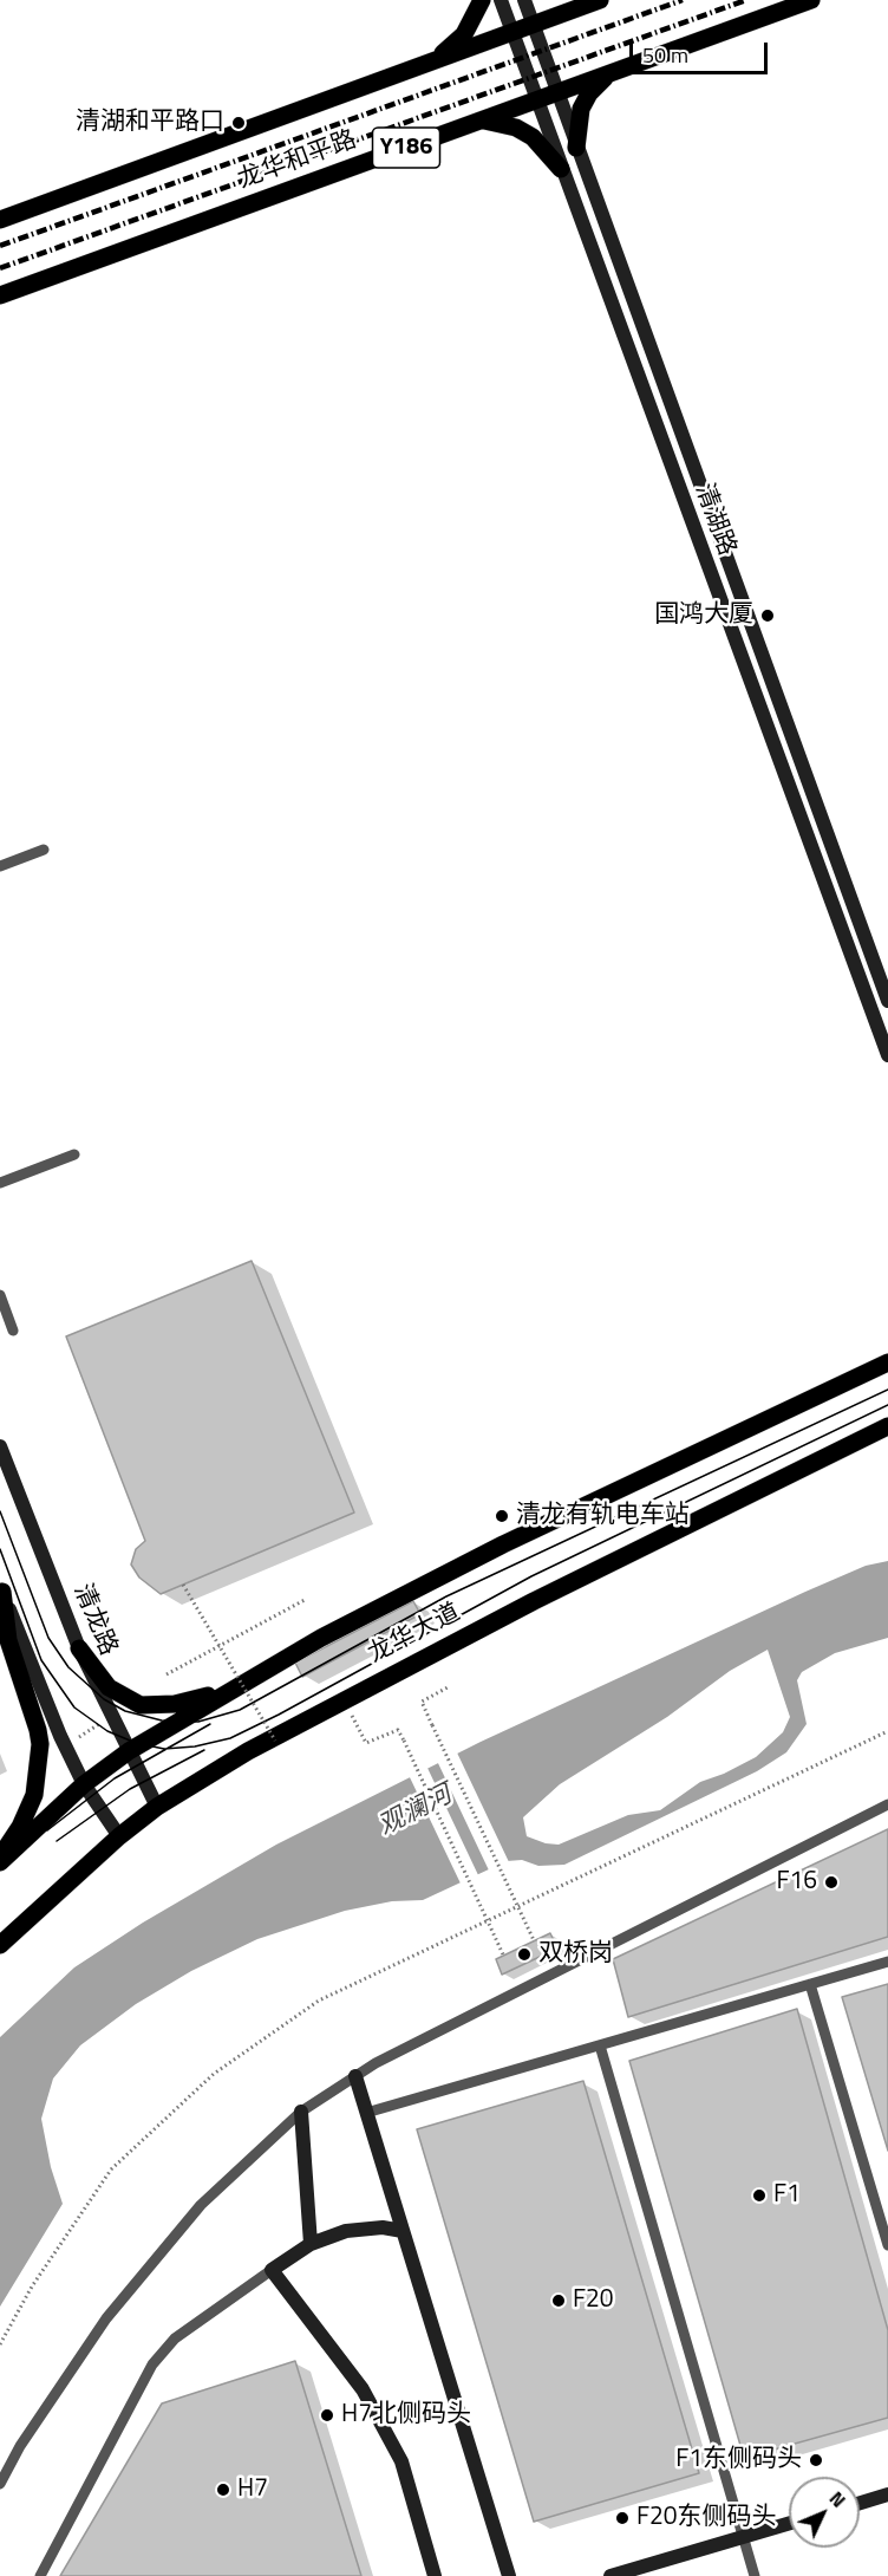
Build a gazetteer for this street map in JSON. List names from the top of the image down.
{
  "streets": {
    "main road": ["Y186", "龙华和平路", "龙华大道"],
    "street": ["清湖路", "清龙路"]
  },
  "crossings": [
    ["龙华和平路", "清湖路"],
    ["清龙路", "龙华大道"]
  ],
  "water": ["观澜河"],
  "places": [
    "清湖和平路口",
    "国鸿大厦",
    "清龙有轨电车站",
    "F16",
    "双桥岗",
    "F1",
    "F20",
    "H7北侧码头",
    "F1东侧码头",
    "H7",
    "F20东侧码头"
  ],
  "scale_bar": "50 m",
  "north": "top right"
}
